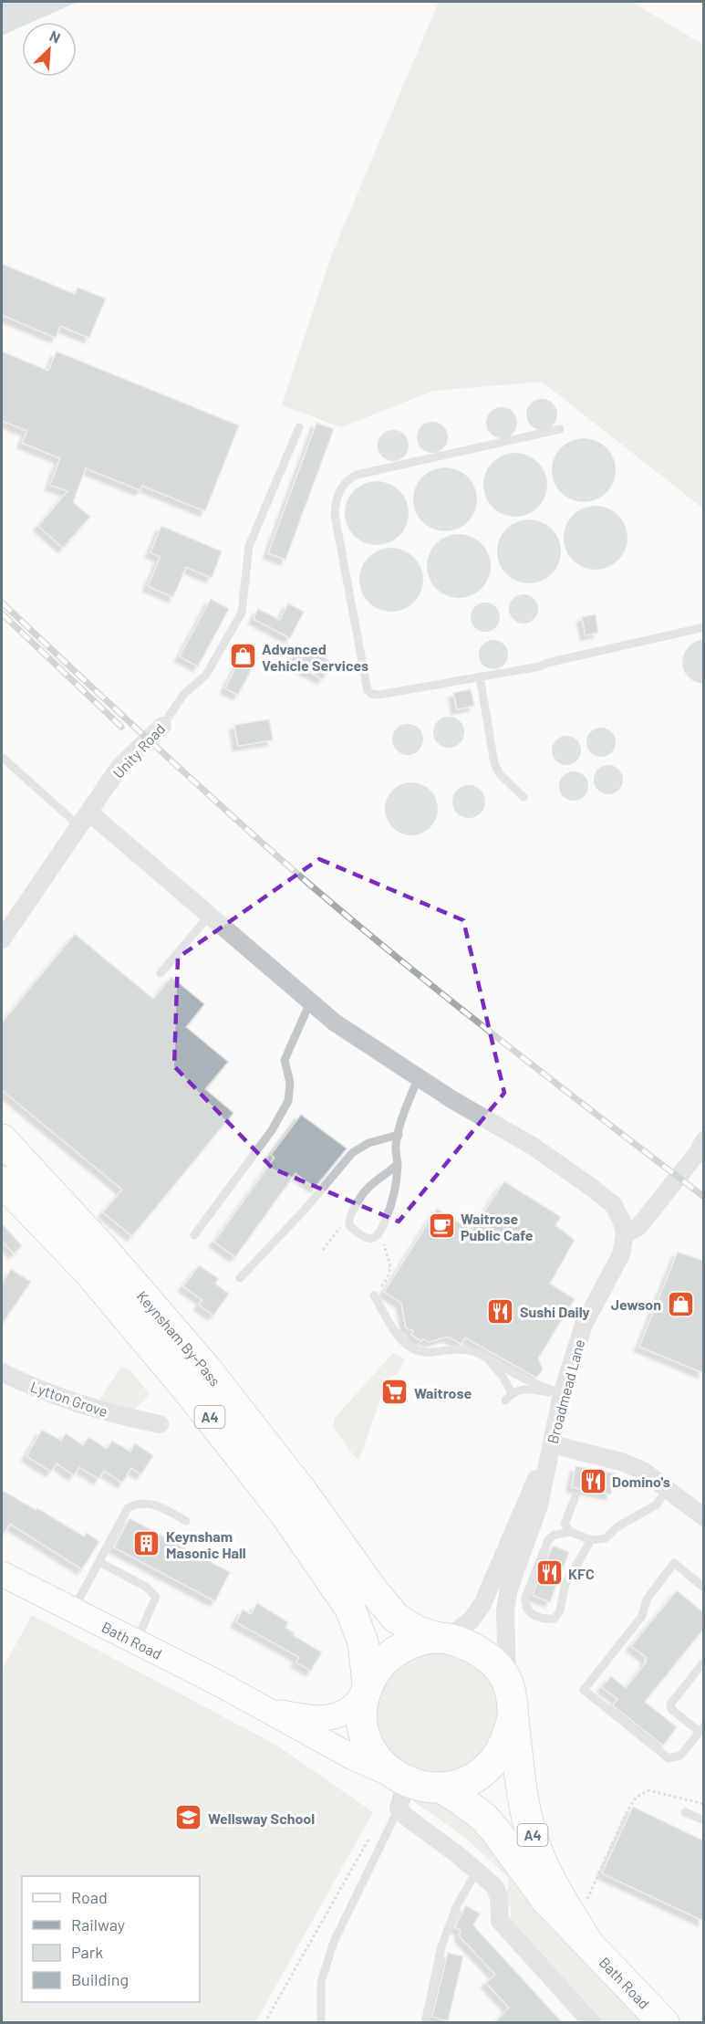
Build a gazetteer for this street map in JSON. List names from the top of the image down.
{
  "streets": {
    "highway": ["Keynsham By-Pass", "A4", "Bath Road"],
    "street": ["Unity Road", "Broadmead Lane", "Lytton Grove"]
  },
  "crossings": [
    ["Keynsham By-Pass", "Broadmead Lane"],
    ["Keynsham By-Pass", "A4"],
    ["Keynsham By-Pass", "Bath Road"],
    ["Broadmead Lane", "A4"],
    ["Broadmead Lane", "Bath Road"],
    ["A4", "Bath Road"]
  ],
  "places": {
    "shop": ["Advanced Vehicle Services", "Jewson"],
    "cafe": ["Waitrose Public Cafe"],
    "restaurant": ["Sushi Daily", "Domino's", "KFC"],
    "supermarket": ["Waitrose"],
    "building": ["Keynsham Masonic Hall"],
    "school or university": ["Wellsway School"]
  },
  "legend": [
    "Road",
    "Railway",
    "Park",
    "Building"
  ],
  "north": "top right"
}
